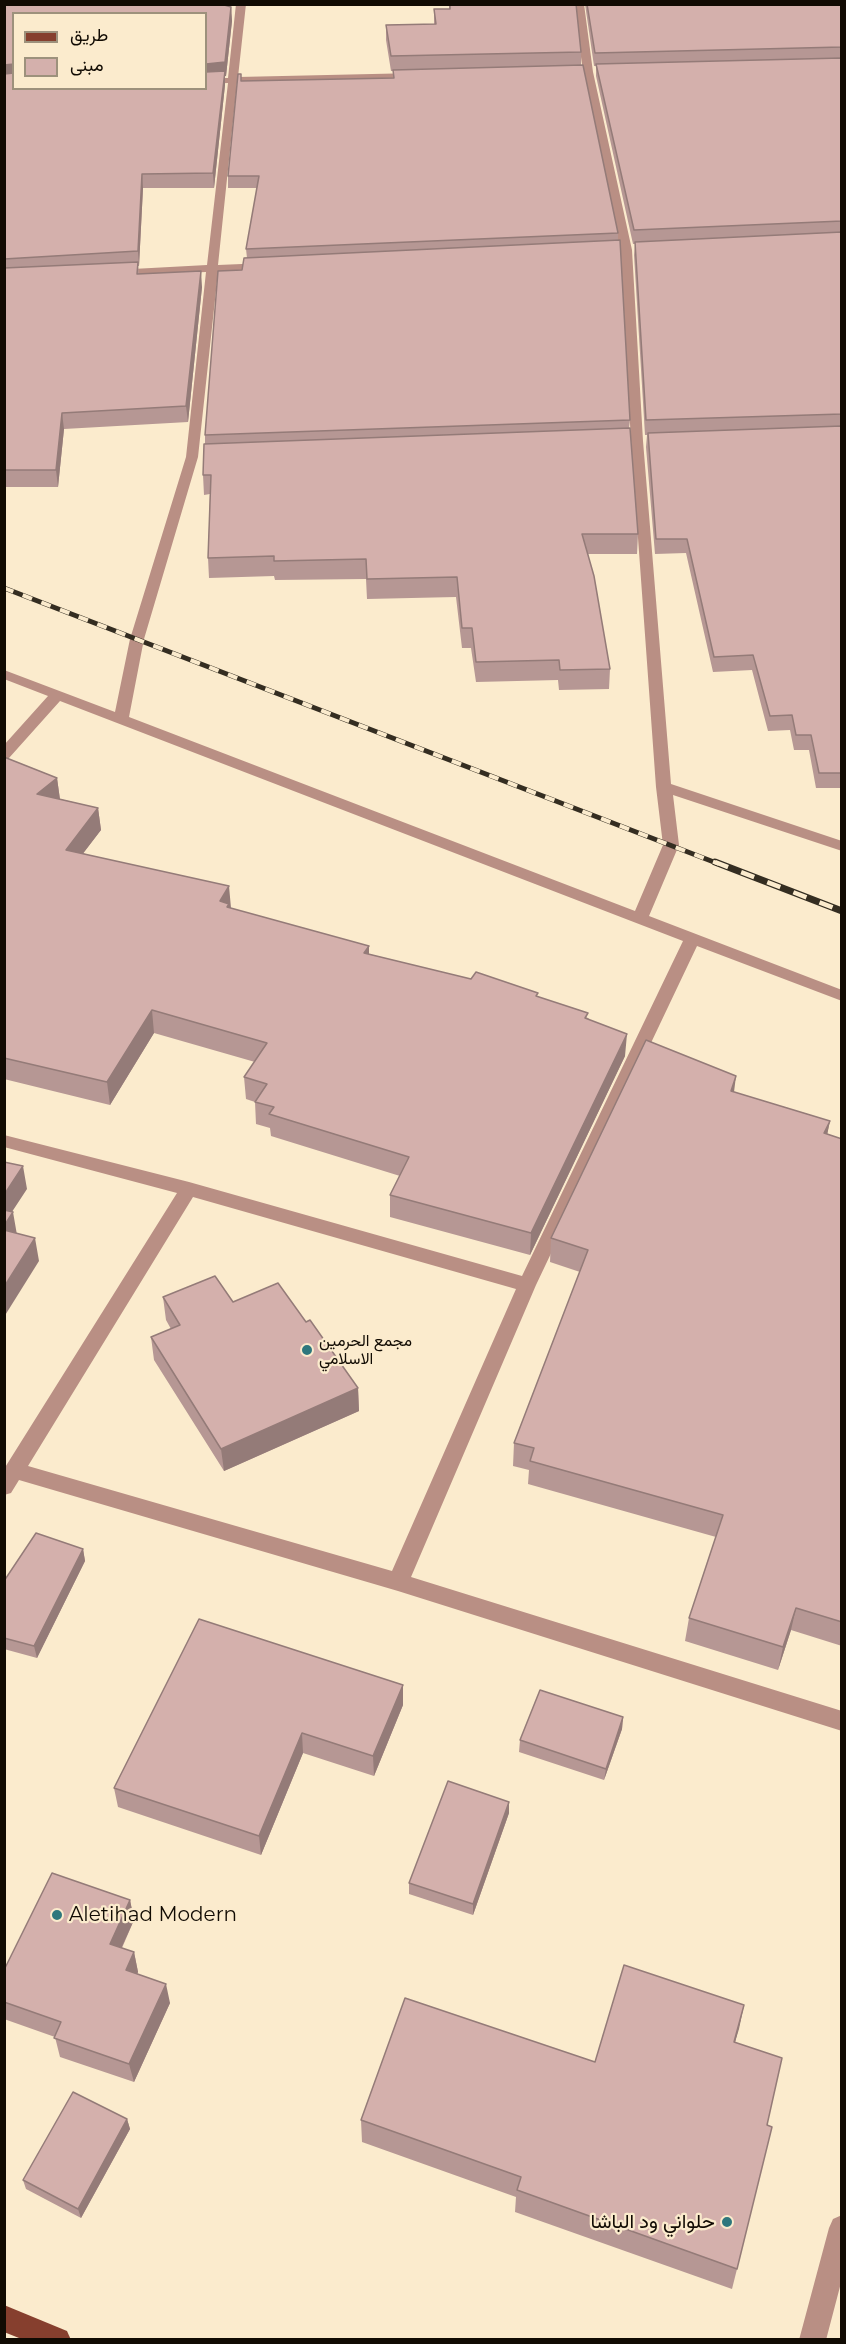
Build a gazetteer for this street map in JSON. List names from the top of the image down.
{
  "places": ["مجمع الحرمين الاسلامي", "Aletihad Modern", "حلواني ود الباشا"],
  "legend": ["طريق", "مبنى"]
}
